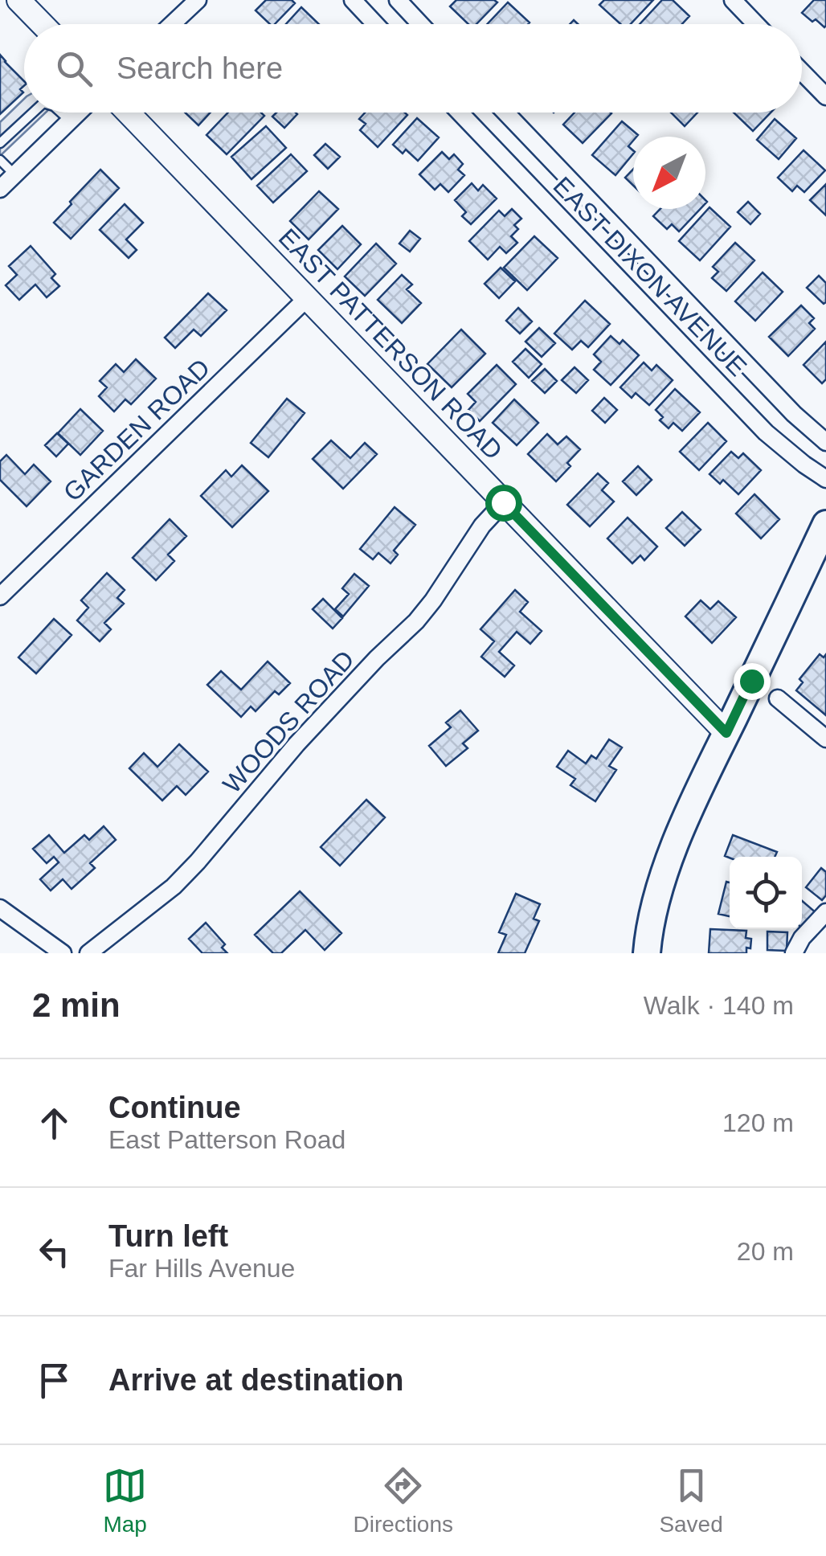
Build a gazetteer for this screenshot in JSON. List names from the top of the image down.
{
  "streets": {
    "main road": ["EAST PATTERSON ROAD"],
    "street": ["EAST DIXON AVENUE", "GARDEN ROAD", "WOODS ROAD"]
  },
  "crossings": [
    ["EAST PATTERSON ROAD", "GARDEN ROAD"],
    ["EAST PATTERSON ROAD", "WOODS ROAD"]
  ],
  "north": "bottom left",
  "page": {
    "search": "Search here",
    "heading": ["2 min", "Walk · 140 m"],
    "list": [
      ["Continue", "East Patterson Road", "120 m"],
      ["Turn left", "Far Hills Avenue", "20 m"],
      "Arrive at destination"
    ],
    "nav": ["Map", "Directions", "Saved"]
  }
}
